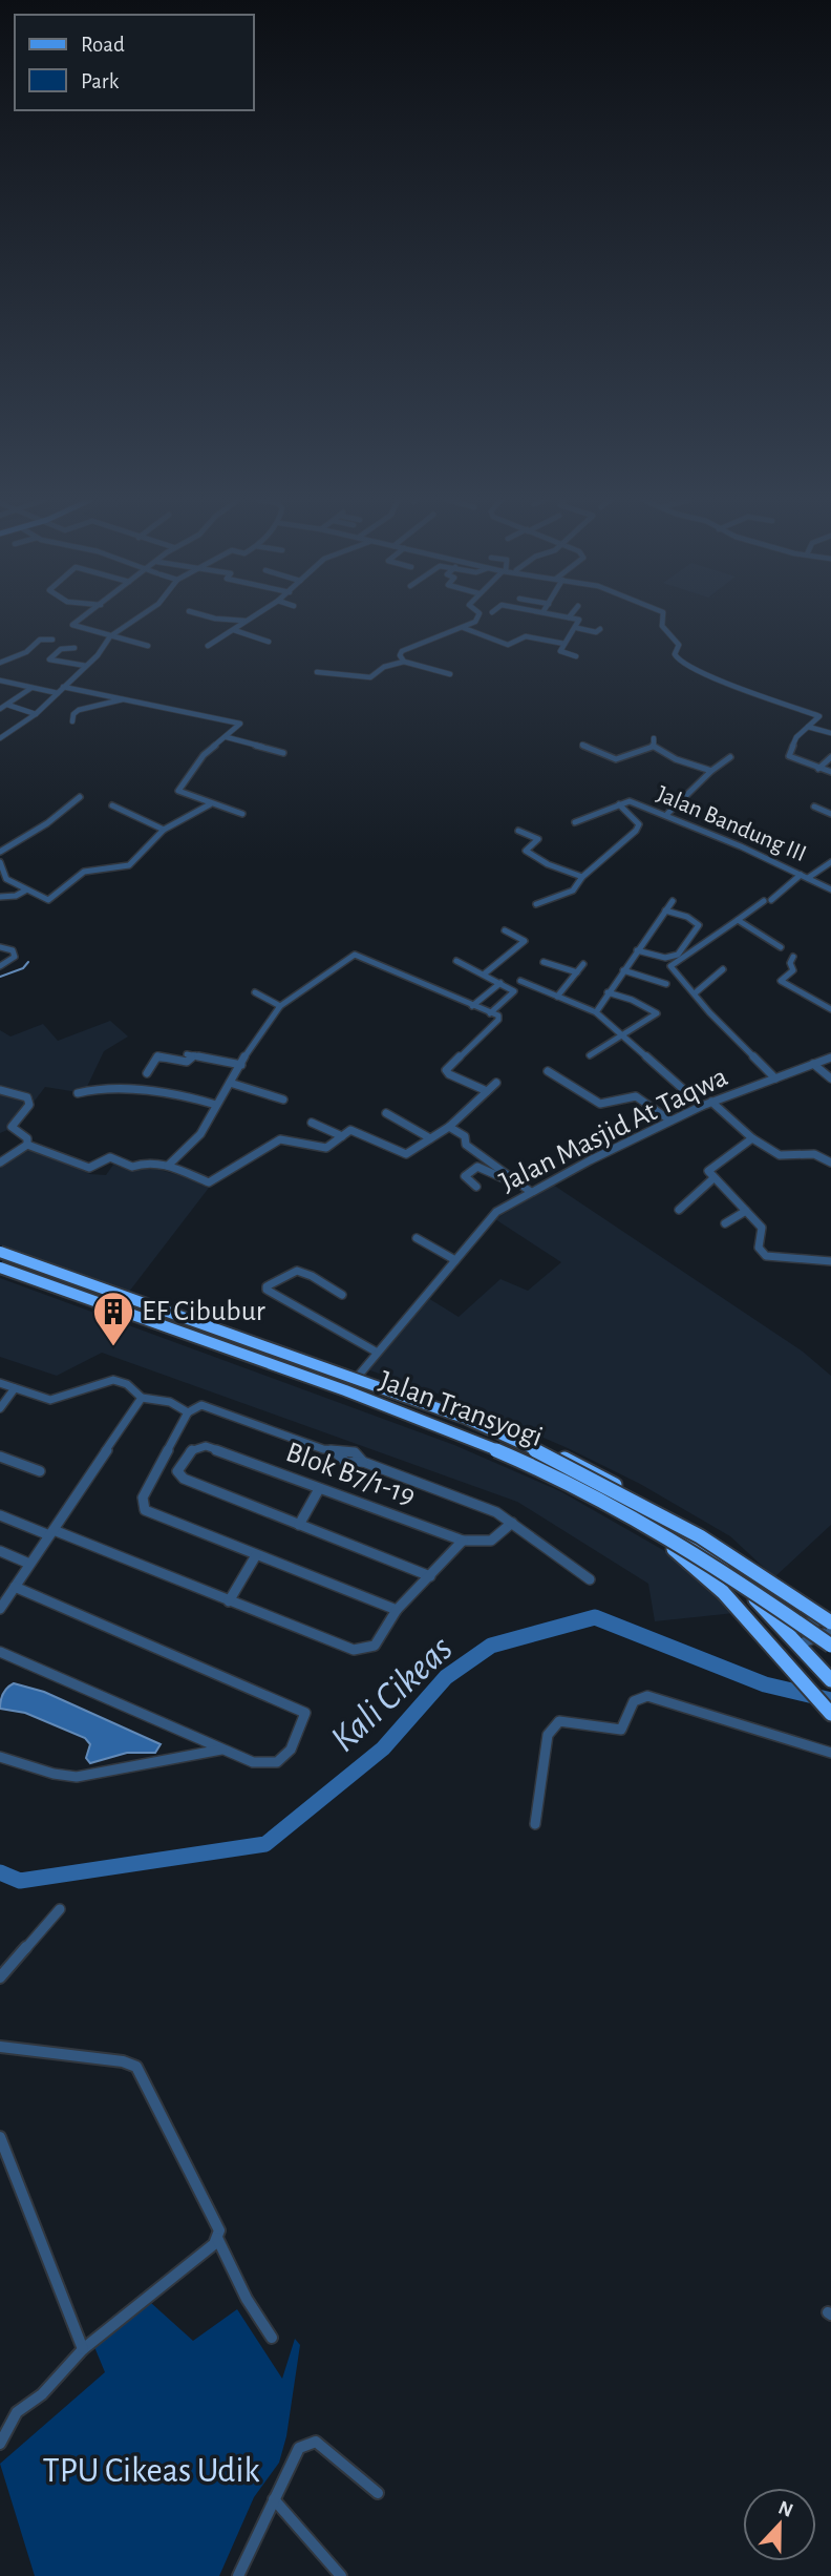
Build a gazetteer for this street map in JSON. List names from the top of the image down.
{
  "streets": {
    "highway": ["Jalan Transyogi"],
    "street": ["Jalan Bandung III", "Jalan Masjid At Taqwa", "Blok B7/1-19"]
  },
  "crossings": [
    ["Jalan Masjid At Taqwa", "Jalan Transyogi"]
  ],
  "water": ["Kali Cikeas"],
  "parks": ["TPU Cikeas Udik"],
  "places": {
    "building": ["EF Cibubur"]
  },
  "legend": ["Road", "Park"],
  "north": "top"
}
